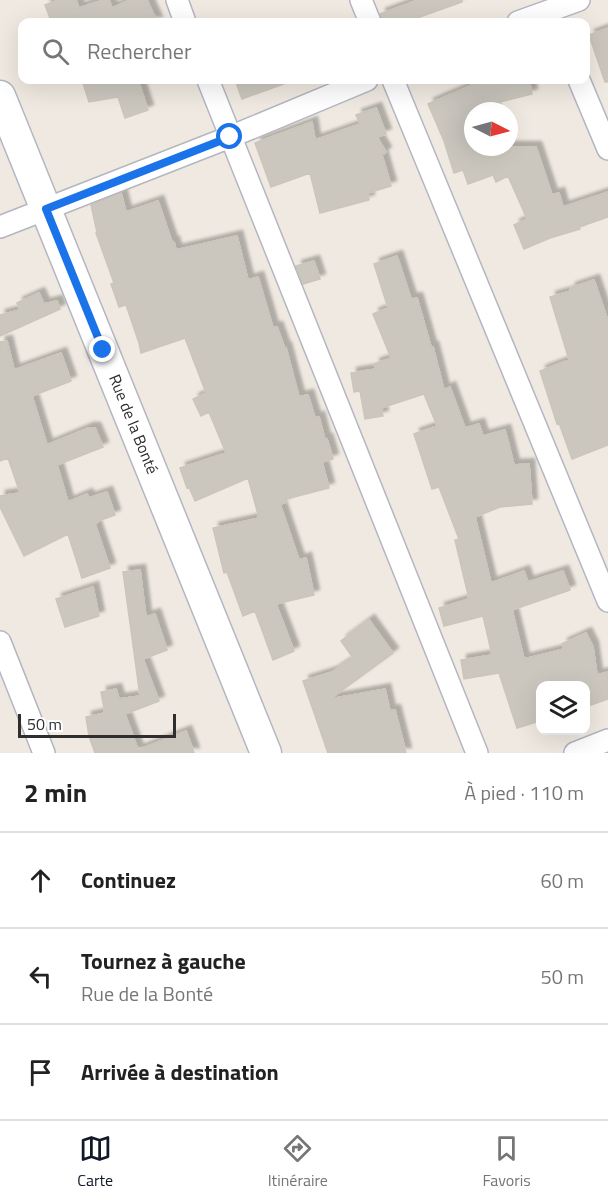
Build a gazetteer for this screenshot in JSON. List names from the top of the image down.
{
  "streets": {
    "street": ["Rue de la Bonté"]
  },
  "scale_bar": "50 m",
  "north": "right",
  "page": {
    "search": "Rechercher",
    "scale": "50 m",
    "heading": ["2 min", "À pied · 110 m"],
    "list": [
      ["Continuez", "60 m"],
      ["Tournez à gauche", "Rue de la Bonté", "50 m"],
      "Arrivée à destination"
    ],
    "nav": ["Carte", "Itinéraire", "Favoris"]
  }
}
